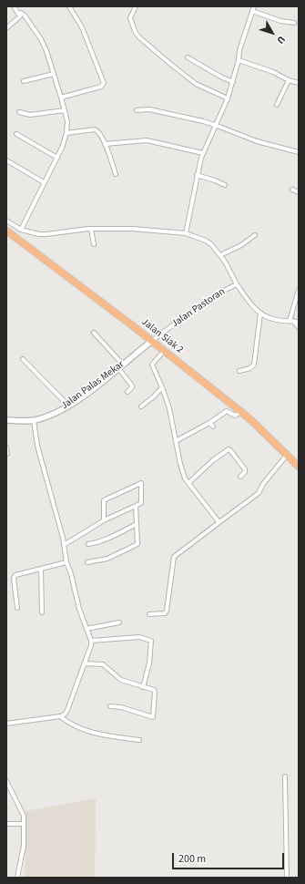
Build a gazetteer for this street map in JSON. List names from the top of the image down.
{
  "streets": {
    "highway": ["Jalan Siak 2"],
    "main road": ["Jalan Palas Mekar"],
    "street": ["Jalan Pastoran"]
  },
  "crossings": [
    ["Jalan Pastoran", "Jalan Siak 2"],
    ["Jalan Pastoran", "Jalan Palas Mekar"],
    ["Jalan Siak 2", "Jalan Palas Mekar"]
  ],
  "scale_bar": "200 m",
  "north": "bottom right"
}
